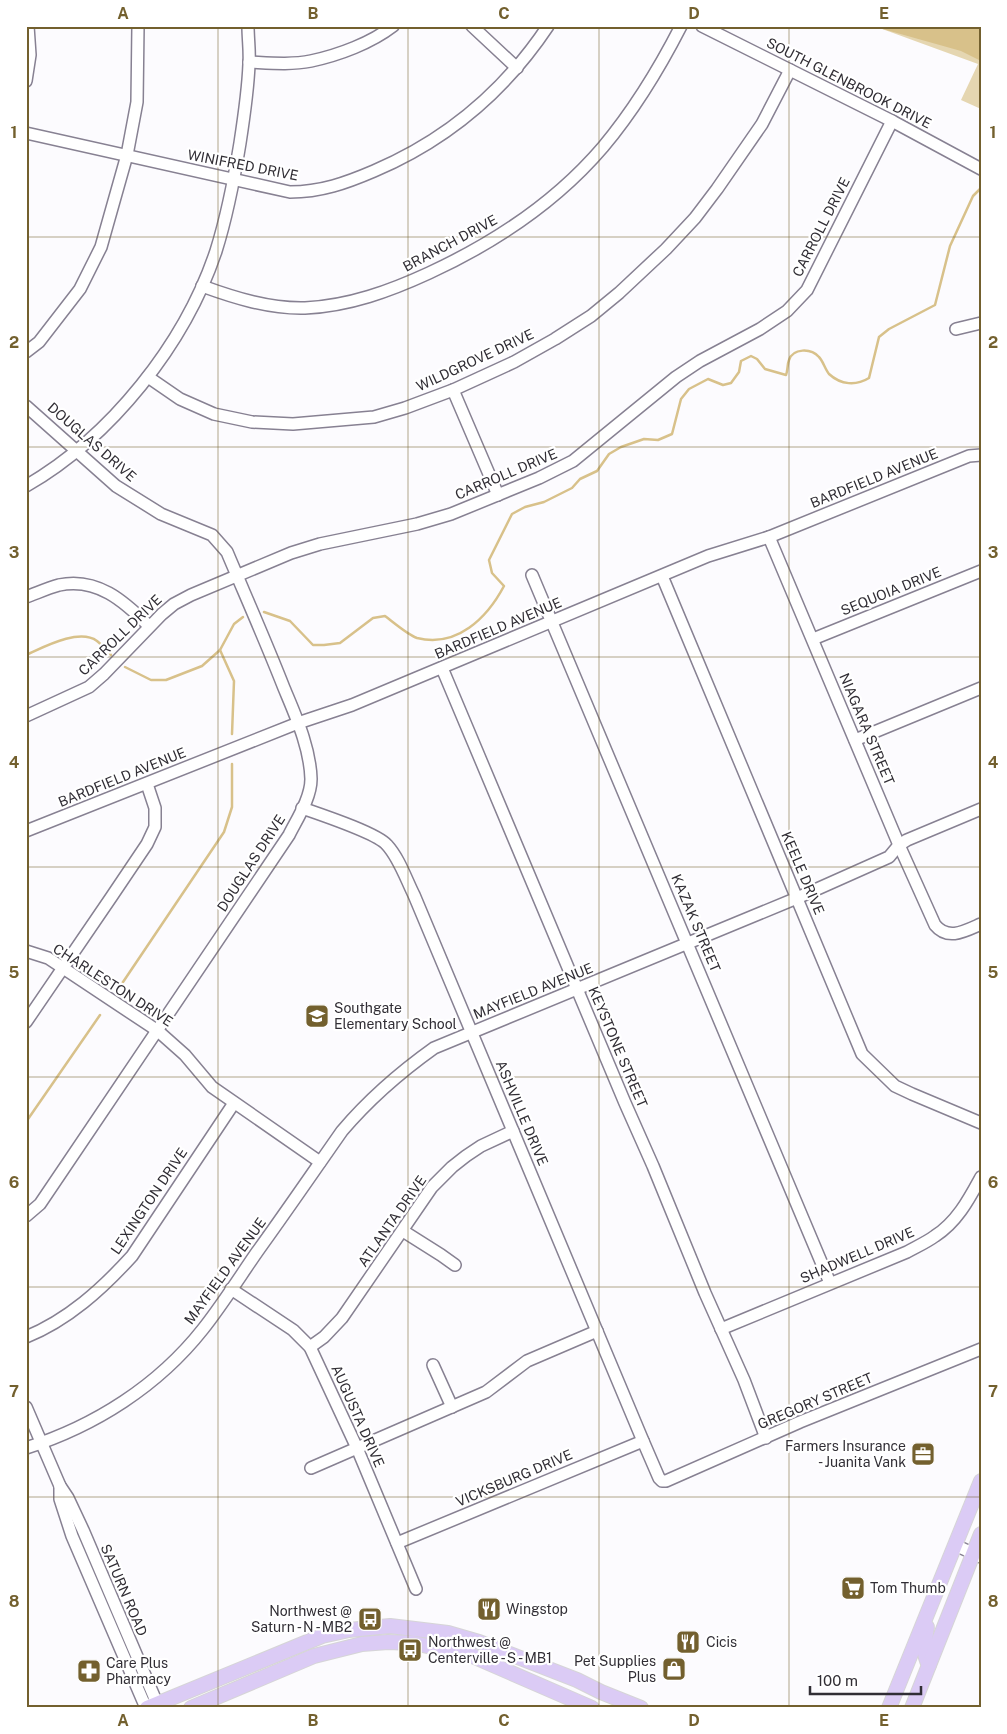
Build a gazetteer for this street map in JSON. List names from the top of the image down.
{
  "streets": {
    "street": [
      "SOUTH GLENBROOK DRIVE",
      "WINIFRED DRIVE",
      "CARROLL DRIVE",
      "BRANCH DRIVE",
      "WILDGROVE DRIVE",
      "DOUGLAS DRIVE",
      "BARDFIELD AVENUE",
      "SEQUOIA DRIVE",
      "NIAGARA STREET",
      "KEELE DRIVE",
      "KAZAK STREET",
      "CHARLESTON DRIVE",
      "MAYFIELD AVENUE",
      "KEYSTONE STREET",
      "ASHVILLE DRIVE",
      "LEXINGTON DRIVE",
      "ATLANTA DRIVE",
      "SHADWELL DRIVE",
      "GREGORY STREET",
      "AUGUSTA DRIVE",
      "VICKSBURG DRIVE",
      "SATURN ROAD"
    ]
  },
  "crossings": [
    ["SOUTH GLENBROOK DRIVE", "CARROLL DRIVE"],
    ["SOUTH GLENBROOK DRIVE", "WILDGROVE DRIVE"],
    ["CARROLL DRIVE", "DOUGLAS DRIVE"],
    ["DOUGLAS DRIVE", "BARDFIELD AVENUE"],
    ["DOUGLAS DRIVE", "CHARLESTON DRIVE"],
    ["DOUGLAS DRIVE", "ASHVILLE DRIVE"],
    ["BARDFIELD AVENUE", "NIAGARA STREET"],
    ["BARDFIELD AVENUE", "KEELE DRIVE"],
    ["BARDFIELD AVENUE", "KAZAK STREET"],
    ["BARDFIELD AVENUE", "KEYSTONE STREET"],
    ["SEQUOIA DRIVE", "NIAGARA STREET"],
    ["NIAGARA STREET", "MAYFIELD AVENUE"],
    ["KEELE DRIVE", "MAYFIELD AVENUE"],
    ["KAZAK STREET", "MAYFIELD AVENUE"],
    ["KAZAK STREET", "SHADWELL DRIVE"],
    ["CHARLESTON DRIVE", "MAYFIELD AVENUE"],
    ["CHARLESTON DRIVE", "LEXINGTON DRIVE"],
    ["MAYFIELD AVENUE", "KEYSTONE STREET"],
    ["MAYFIELD AVENUE", "ASHVILLE DRIVE"],
    ["MAYFIELD AVENUE", "AUGUSTA DRIVE"],
    ["MAYFIELD AVENUE", "SATURN ROAD"],
    ["KEYSTONE STREET", "SHADWELL DRIVE"],
    ["KEYSTONE STREET", "GREGORY STREET"],
    ["ASHVILLE DRIVE", "ATLANTA DRIVE"],
    ["ASHVILLE DRIVE", "GREGORY STREET"],
    ["ASHVILLE DRIVE", "VICKSBURG DRIVE"],
    ["ATLANTA DRIVE", "AUGUSTA DRIVE"],
    ["AUGUSTA DRIVE", "VICKSBURG DRIVE"]
  ],
  "places": {
    "school or university": ["Southgate Elementary School"],
    "office": ["Farmers Insurance - Juanita Vank"],
    "supermarket": ["Tom Thumb"],
    "restaurant": ["Wingstop", "Cicis"],
    "bus stop": ["Northwest @ Saturn - N - MB2", "Northwest @ Centerville - S - MB1"],
    "shop": ["Pet Supplies Plus"],
    "pharmacy": ["Care Plus Pharmacy"]
  },
  "scale_bar": "100 m",
  "grid": {
    "columns": [
      "A",
      "B",
      "C",
      "D",
      "E"
    ],
    "rows": [
      "1",
      "2",
      "3",
      "4",
      "5",
      "6",
      "7",
      "8"
    ]
  }
}
